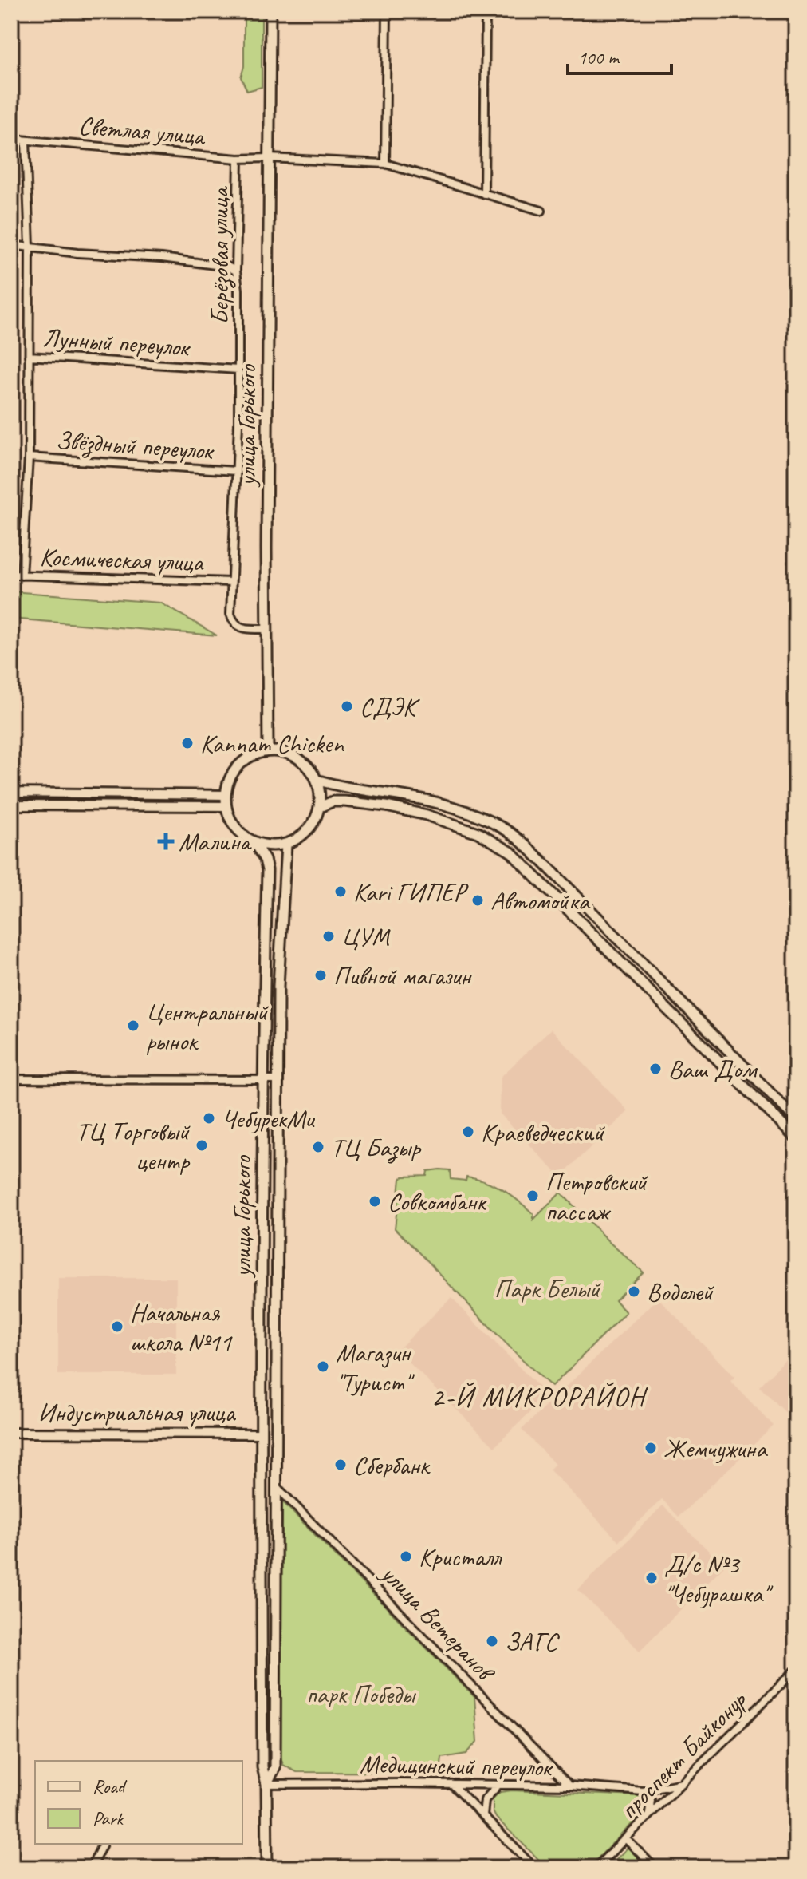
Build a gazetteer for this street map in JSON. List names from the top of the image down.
{
  "streets": {
    "main road": ["улица Горького"],
    "street": [
      "Светлая улица",
      "Берёзовая улица",
      "Лунный переулок",
      "Звёздный переулок",
      "Космическая улица",
      "Индустриальная улица",
      "улица Ветеранов",
      "проспект Байконур",
      "Медицинский переулок"
    ]
  },
  "crossings": [
    ["Светлая улица", "Берёзовая улица"],
    ["Светлая улица", "улица Горького"],
    ["Берёзовая улица", "Лунный переулок"],
    ["Берёзовая улица", "улица Горького"],
    ["Берёзовая улица", "Звёздный переулок"],
    ["Берёзовая улица", "Космическая улица"],
    ["улица Горького", "Индустриальная улица"],
    ["улица Горького", "улица Ветеранов"],
    ["улица Горького", "Медицинский переулок"],
    ["улица Ветеранов", "Медицинский переулок"],
    ["проспект Байконур", "Медицинский переулок"]
  ],
  "districts": ["2-Й МИКРОРАЙОН"],
  "parks": ["Парк Белый", "парк Победы"],
  "places": {
    "other": [
      "СДЭК",
      "Kannam Chicken",
      "Kari ГИПЕР",
      "Автомойка",
      "ЦУМ",
      "Пивной магазин",
      "Центральный рынок",
      "Ваш Дом",
      "ЧебурекМи",
      "Краеведческий",
      "ТЦ Торговый центр",
      "ТЦ Базыр",
      "Петровский пассаж",
      "Совкомбанк",
      "Водолей",
      "Начальная школа №11",
      "Магазин \"Турист\"",
      "Жемчужина",
      "Сбербанк",
      "Кристалл",
      "Д/c №3 \"Чебурашка\"",
      "ЗАГС"
    ],
    "health": ["Малина"]
  },
  "legend": ["Road", "Park"],
  "scale_bar": "100 m"
}
